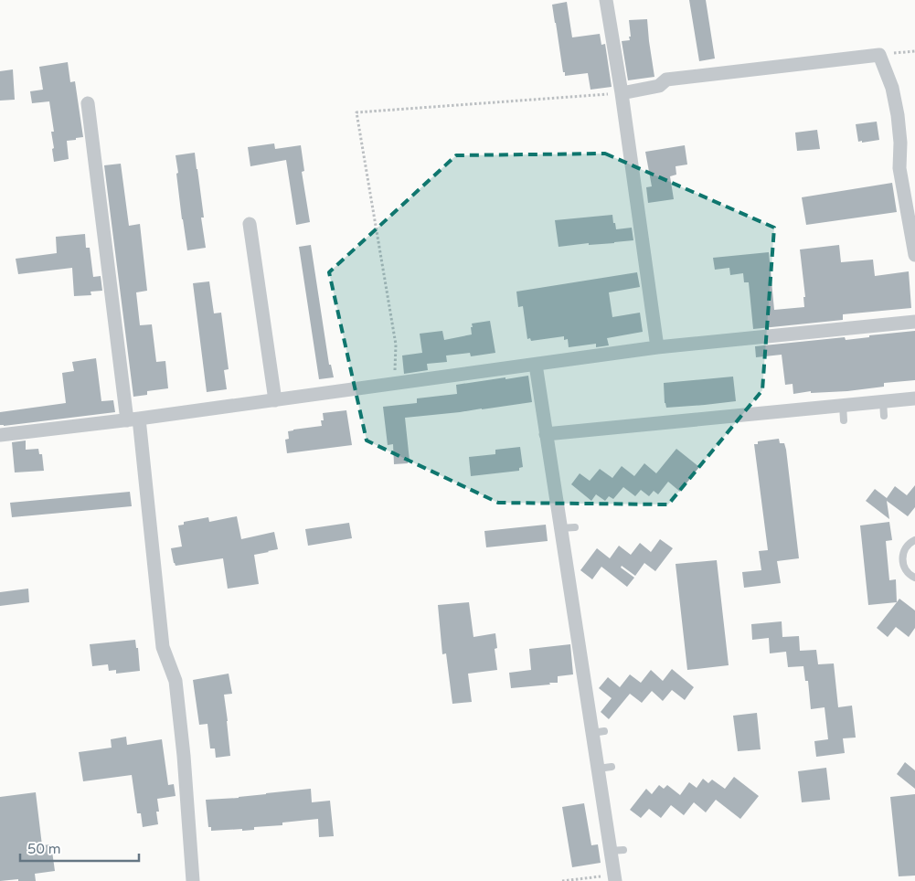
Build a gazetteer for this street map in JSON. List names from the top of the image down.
{
  "scale_bar": "50 m"
}
